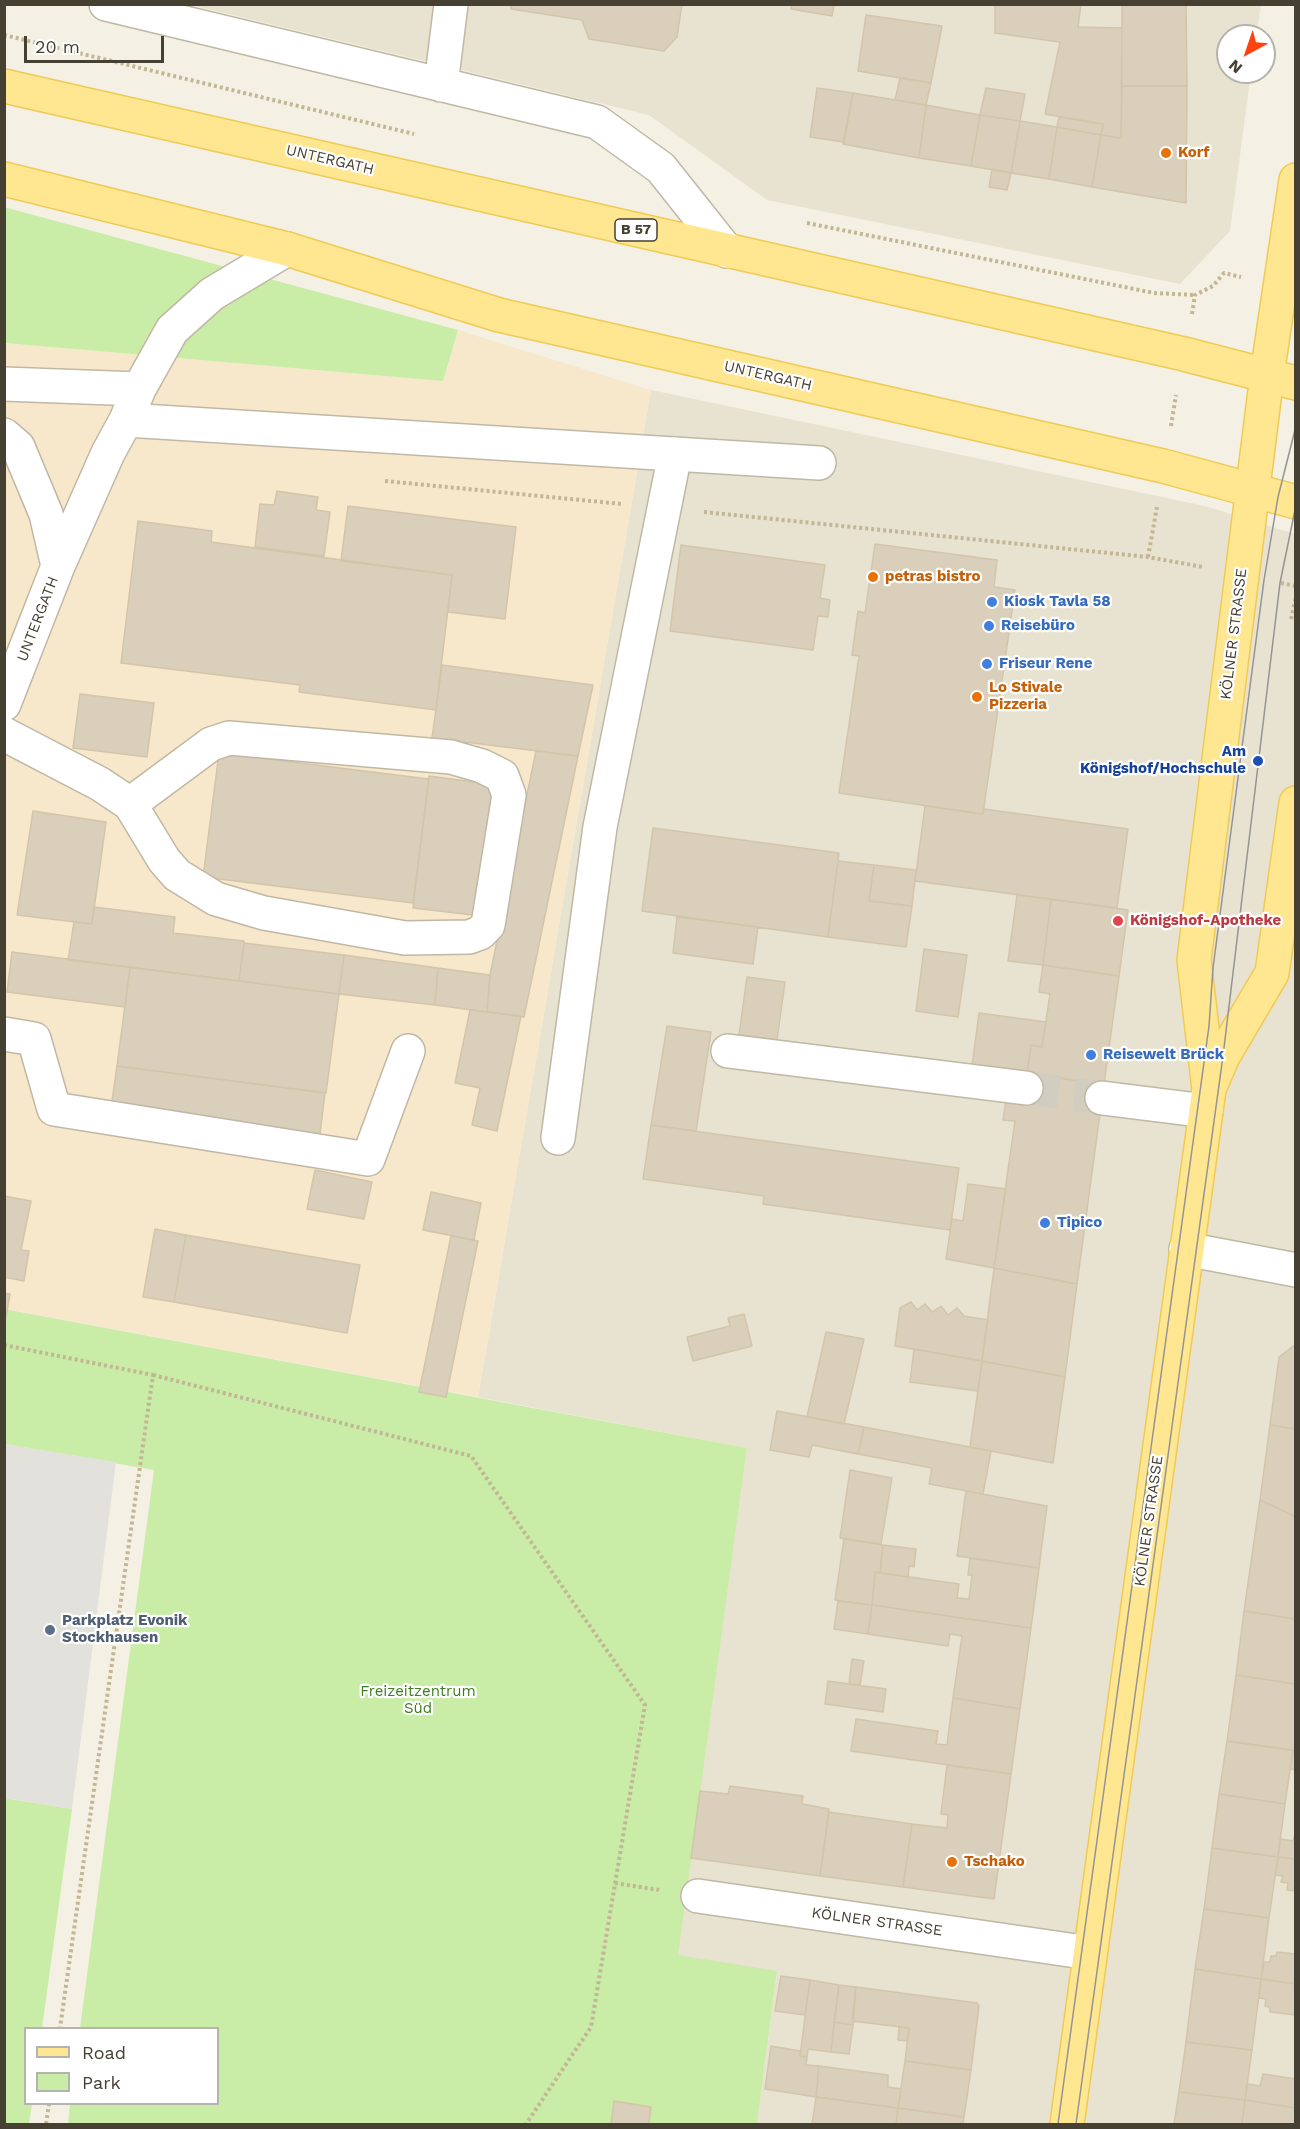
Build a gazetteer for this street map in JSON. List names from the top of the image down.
{
  "streets": {
    "main road": ["UNTERGATH", "B 57", "KÖLNER STRASSE"]
  },
  "crossings": [
    ["UNTERGATH", "B 57"],
    ["UNTERGATH", "KÖLNER STRASSE"]
  ],
  "parks": ["Freizeitzentrum Süd"],
  "places": [
    "Korf",
    "petras bistro",
    "Kiosk Tavla 58",
    "Reisebüro",
    "Friseur Rene",
    "Lo Stivale Pizzeria",
    "Am Königshof/Hochschule",
    "Königshof-Apotheke",
    "Reisewelt Brück",
    "Tipico",
    "Parkplatz Evonik Stockhausen",
    "Tschako"
  ],
  "legend": ["Road", "Park"],
  "scale_bar": "20 m",
  "north": "bottom left"
}
